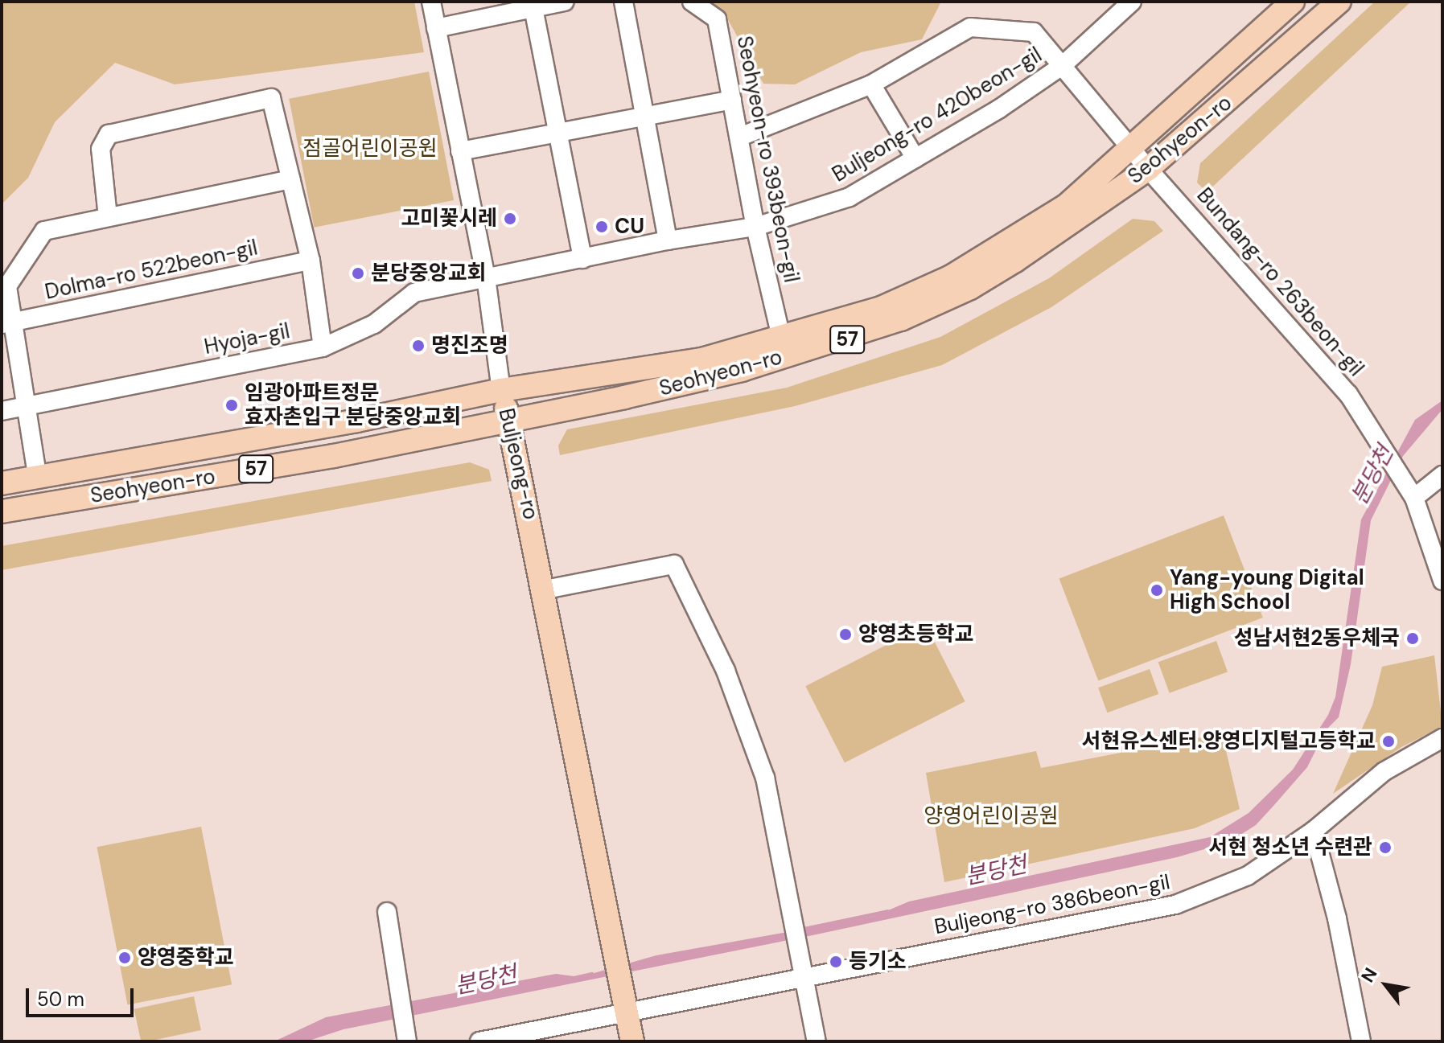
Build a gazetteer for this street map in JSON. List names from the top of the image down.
{
  "streets": {
    "main road": ["Seohyeon-ro", "57", "Buljeong-ro"],
    "street": [
      "Buljeong-ro 420beon-gil",
      "Seohyeon-ro 393beon-gil",
      "Dolma-ro 522beon-gil",
      "Bundang-ro 263beon-gil",
      "Hyoja-gil",
      "Buljeong-ro 386beon-gil"
    ]
  },
  "crossings": [
    ["Buljeong-ro 420beon-gil", "Seohyeon-ro 393beon-gil"],
    ["Buljeong-ro 420beon-gil", "Bundang-ro 263beon-gil"],
    ["Buljeong-ro 420beon-gil", "Hyoja-gil"],
    ["Buljeong-ro 420beon-gil", "Buljeong-ro"],
    ["Seohyeon-ro", "Seohyeon-ro 393beon-gil"],
    ["Seohyeon-ro", "Bundang-ro 263beon-gil"],
    ["Seohyeon-ro", "Buljeong-ro"],
    ["Seohyeon-ro 393beon-gil", "Bundang-ro 263beon-gil"],
    ["Hyoja-gil", "Buljeong-ro"],
    ["Buljeong-ro", "Buljeong-ro 386beon-gil"]
  ],
  "water": ["분당천"],
  "parks": ["점골어린이공원", "양영어린이공원"],
  "places": [
    "고미꽃시레",
    "CU",
    "분당중앙교회",
    "명진조명",
    "임광아파트정문 효자촌입구 분당중앙교회",
    "Yang-young Digital High School",
    "양영초등학교",
    "성남서현2동우체국",
    "서현유스센터.양영디지털고등학교",
    "서현 청소년 수련관",
    "양영중학교",
    "등기소"
  ],
  "scale_bar": "50 m",
  "north": "top left"
}
